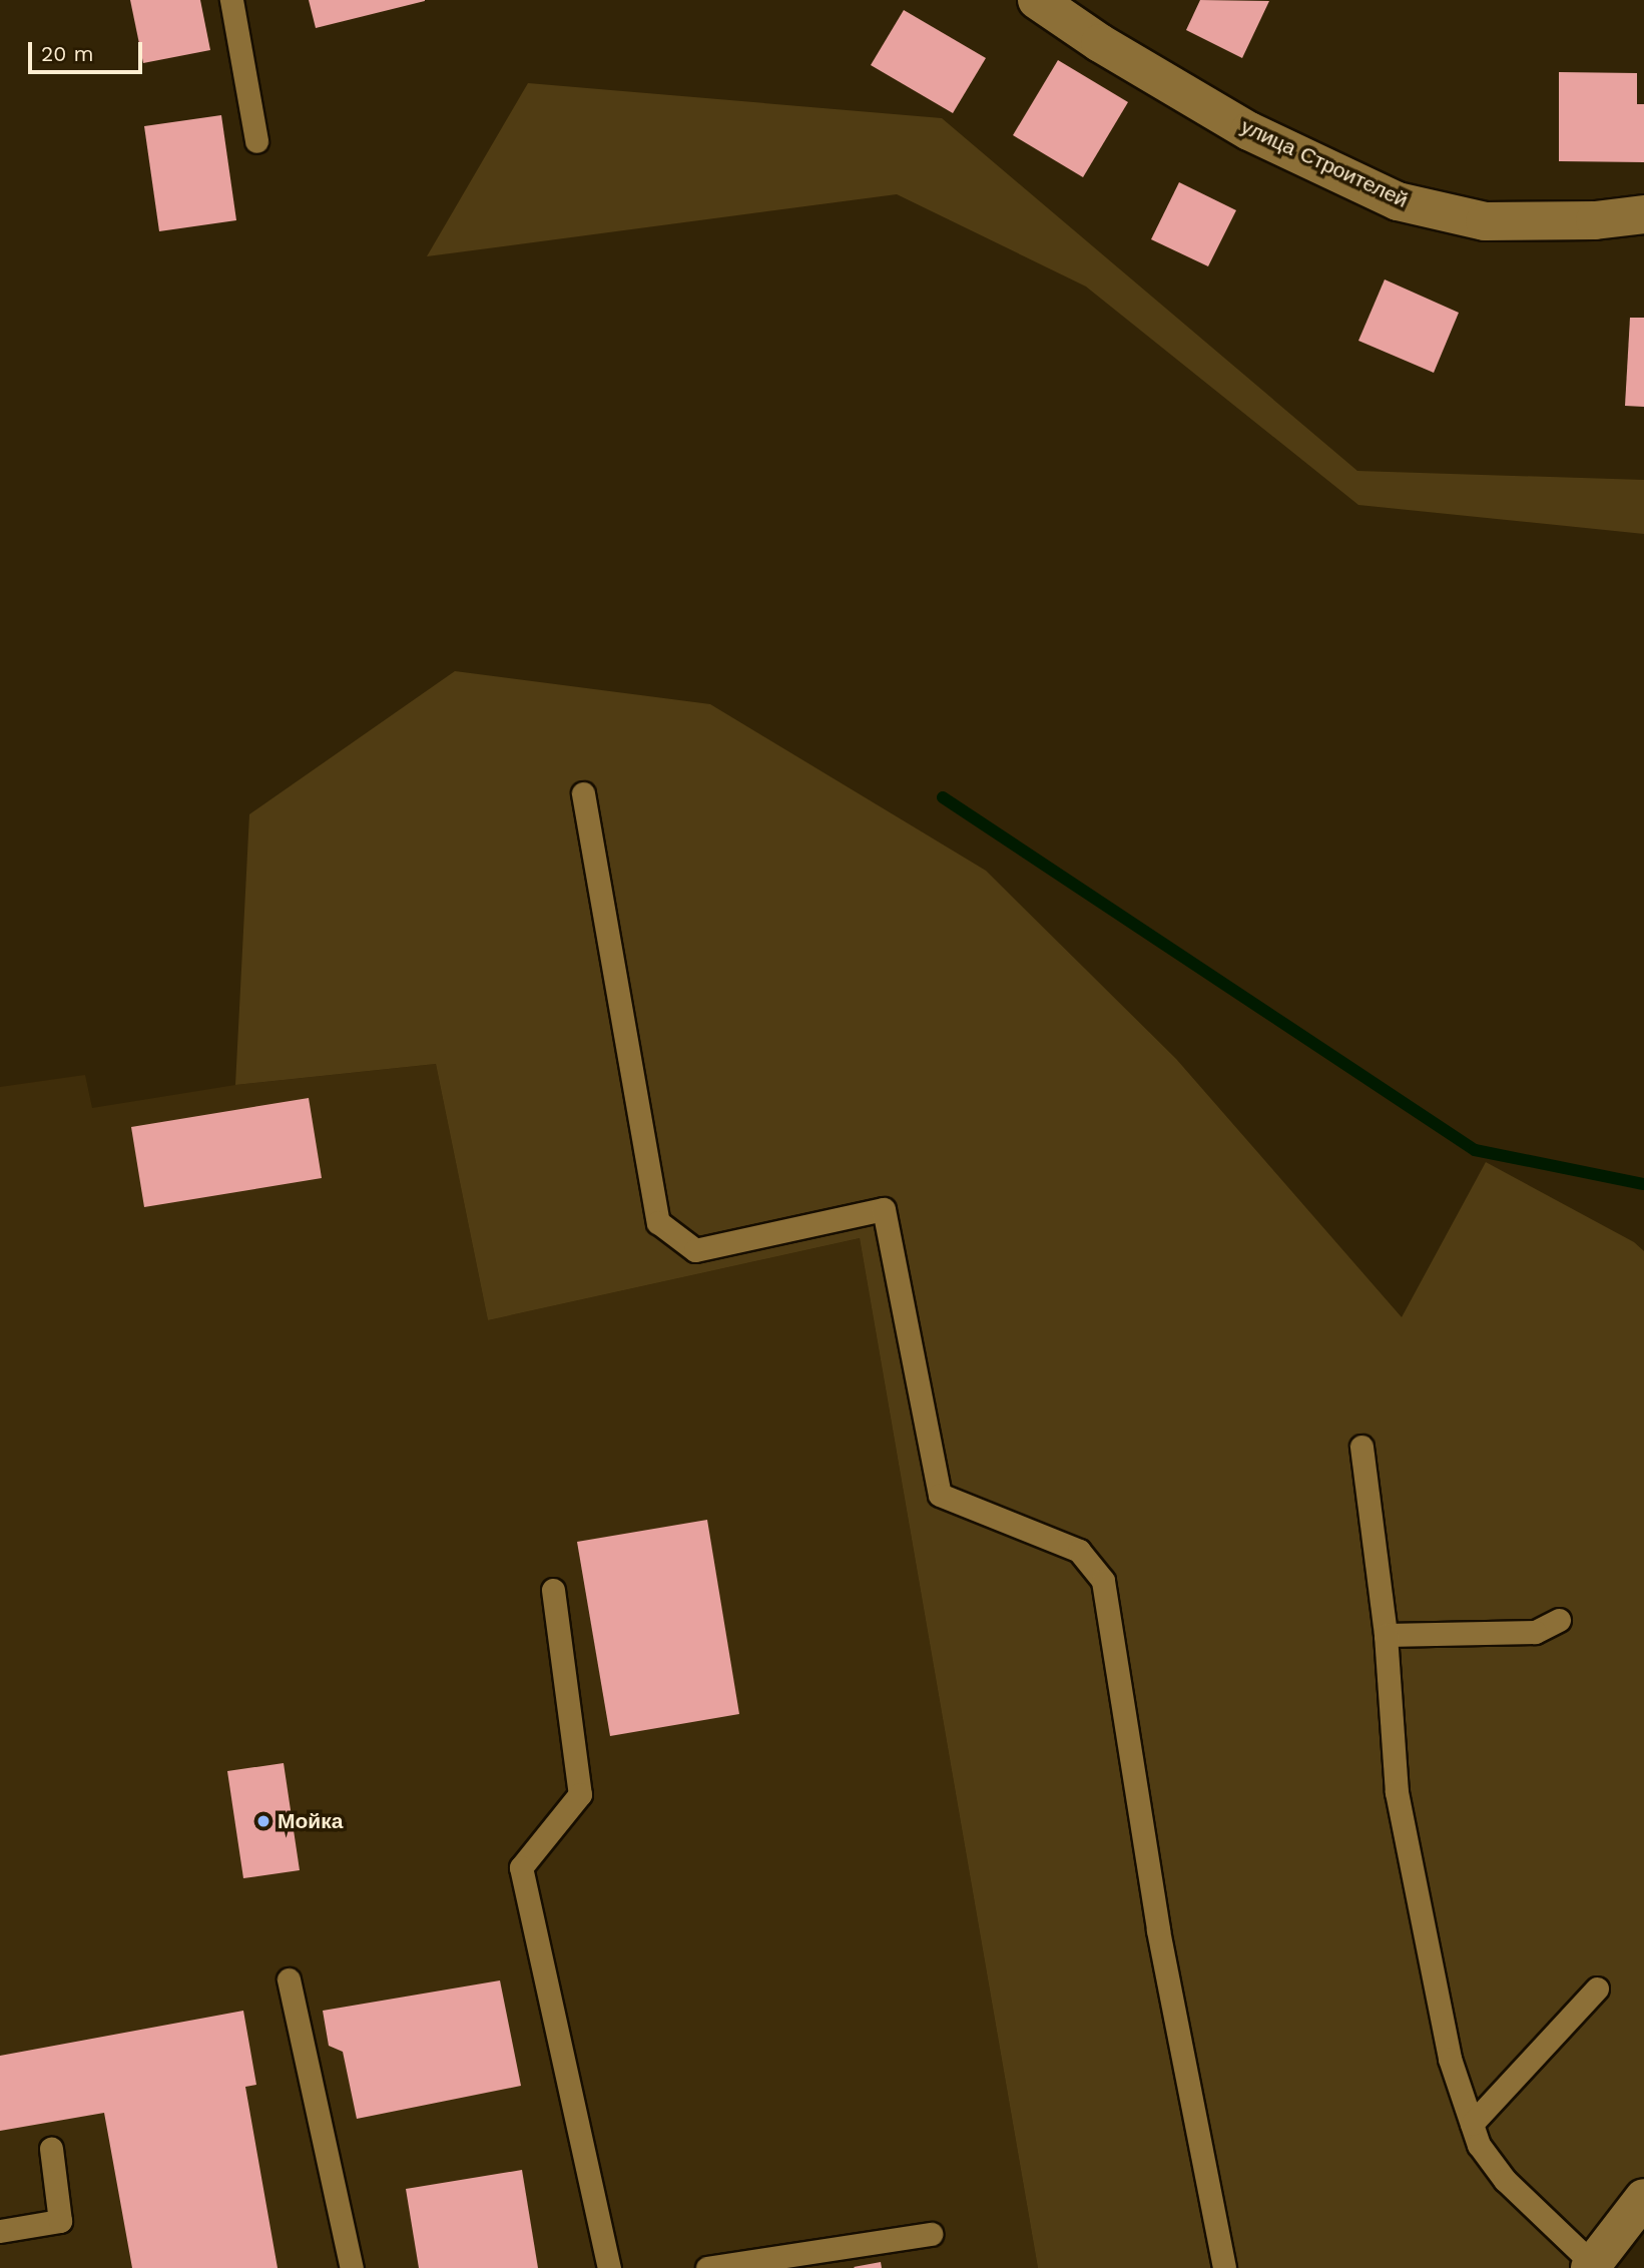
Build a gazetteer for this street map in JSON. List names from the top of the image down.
{
  "streets": {
    "street": ["улица Строителей"]
  },
  "places": ["Мойка"],
  "scale_bar": "20 m"
}
